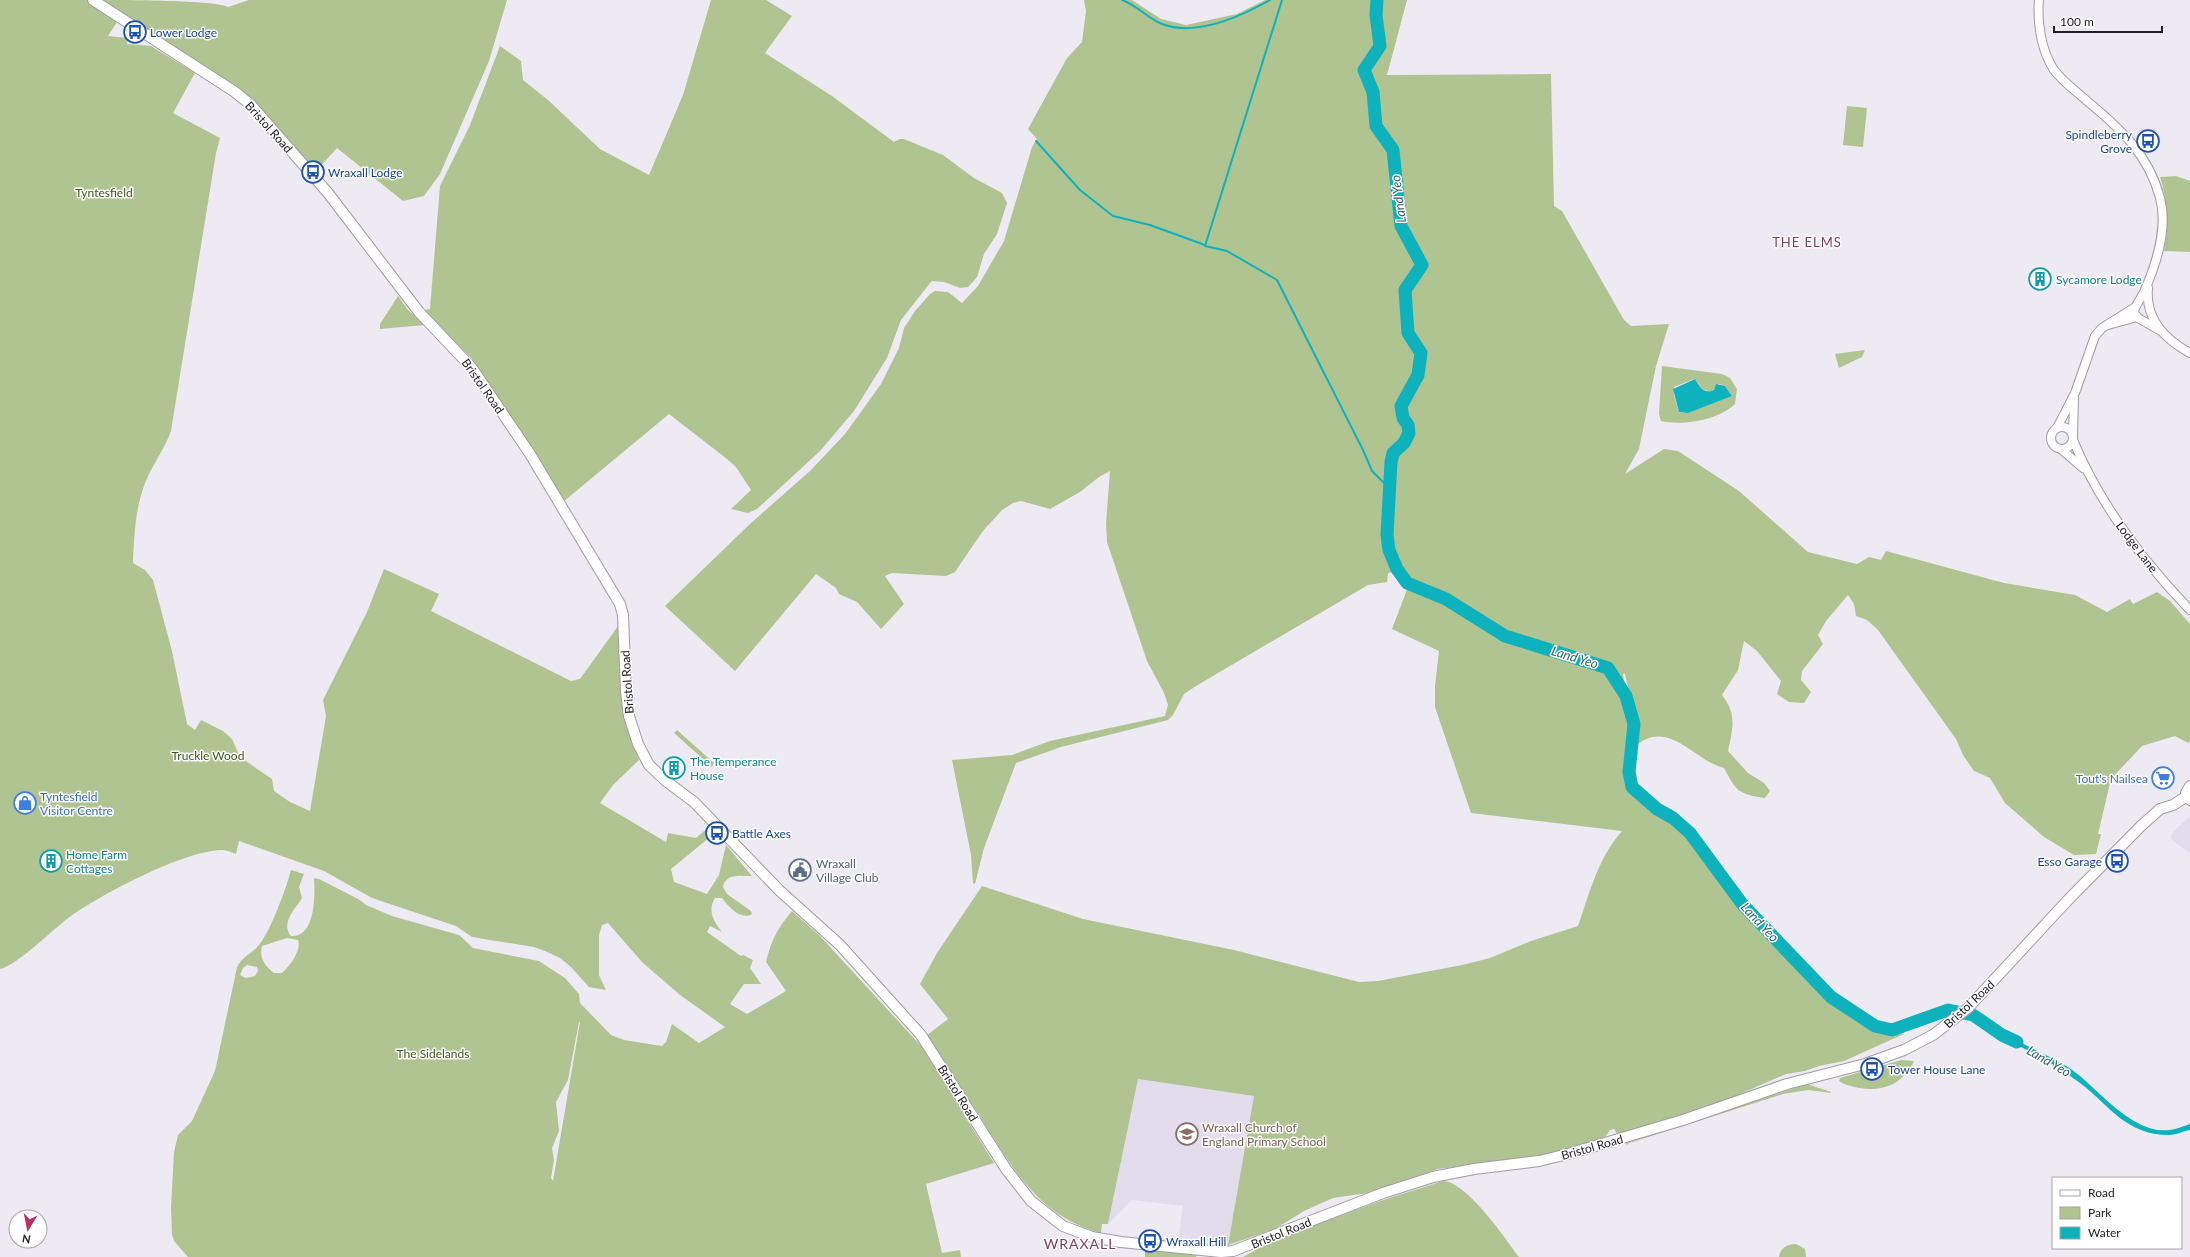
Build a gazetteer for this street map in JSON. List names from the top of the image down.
{
  "streets": {
    "main road": ["Bristol Road"],
    "street": ["Lodge Lane"]
  },
  "districts": ["THE ELMS", "WRAXALL"],
  "water": ["Land Yeo"],
  "parks": ["Tyntesfield", "Truckle Wood", "The Sidelands"],
  "places": {
    "bus stop": [
      "Lower Lodge",
      "Spindleberry Grove",
      "Wraxall Lodge",
      "Battle Axes",
      "Esso Garage",
      "Tower House Lane",
      "Wraxall Hill"
    ],
    "building": ["Sycamore Lodge", "The Temperance House", "Home Farm Cottages"],
    "supermarket": ["Tout's Nailsea"],
    "shop": ["Tyntesfield Visitor Centre"],
    "public building": ["Wraxall Village Club"],
    "school or university": ["Wraxall Church of England Primary School"]
  },
  "legend": ["Road", "Park", "Water"],
  "scale_bar": "100 m",
  "north": "bottom"
}
